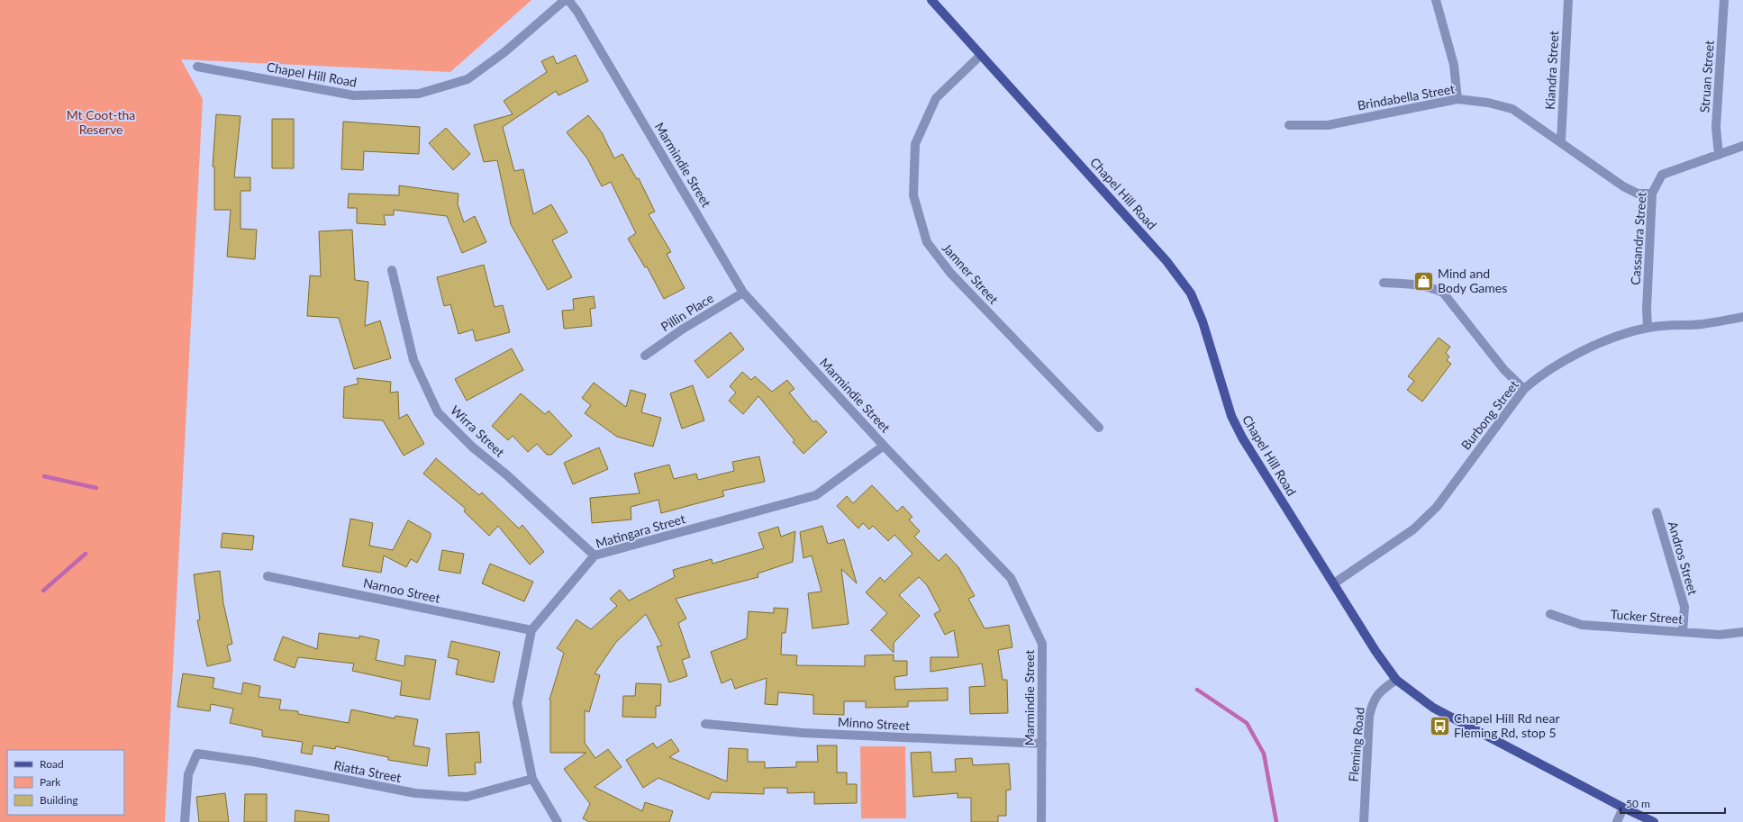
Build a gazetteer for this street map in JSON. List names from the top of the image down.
{
  "streets": {
    "main road": ["Chapel Hill Road"],
    "street": [
      "Kiandra Street",
      "Struan Street",
      "Brindabella Street",
      "Marmindie Street",
      "Cassandra Street",
      "Jamner Street",
      "Pillin Place",
      "Burbong Street",
      "Wirra Street",
      "Matingara Street",
      "Andros Street",
      "Narnoo Street",
      "Tucker Street",
      "Minno Street",
      "Fleming Road",
      "Riatta Street"
    ]
  },
  "crossings": [
    ["Kiandra Street", "Brindabella Street"],
    ["Chapel Hill Road", "Jamner Street"],
    ["Chapel Hill Road", "Burbong Street"],
    ["Chapel Hill Road", "Fleming Road"],
    ["Struan Street", "Cassandra Street"],
    ["Brindabella Street", "Cassandra Street"],
    ["Marmindie Street", "Pillin Place"],
    ["Marmindie Street", "Matingara Street"],
    ["Marmindie Street", "Minno Street"],
    ["Cassandra Street", "Burbong Street"],
    ["Wirra Street", "Matingara Street"],
    ["Matingara Street", "Narnoo Street"],
    ["Matingara Street", "Riatta Street"],
    ["Andros Street", "Tucker Street"]
  ],
  "parks": ["Mt Coot-tha Reserve"],
  "places": {
    "shop": ["Mind and Body Games"],
    "bus stop": ["Chapel Hill Rd near Fleming Rd, stop 5"]
  },
  "legend": ["Road", "Park", "Building"],
  "scale_bar": "50 m"
}
